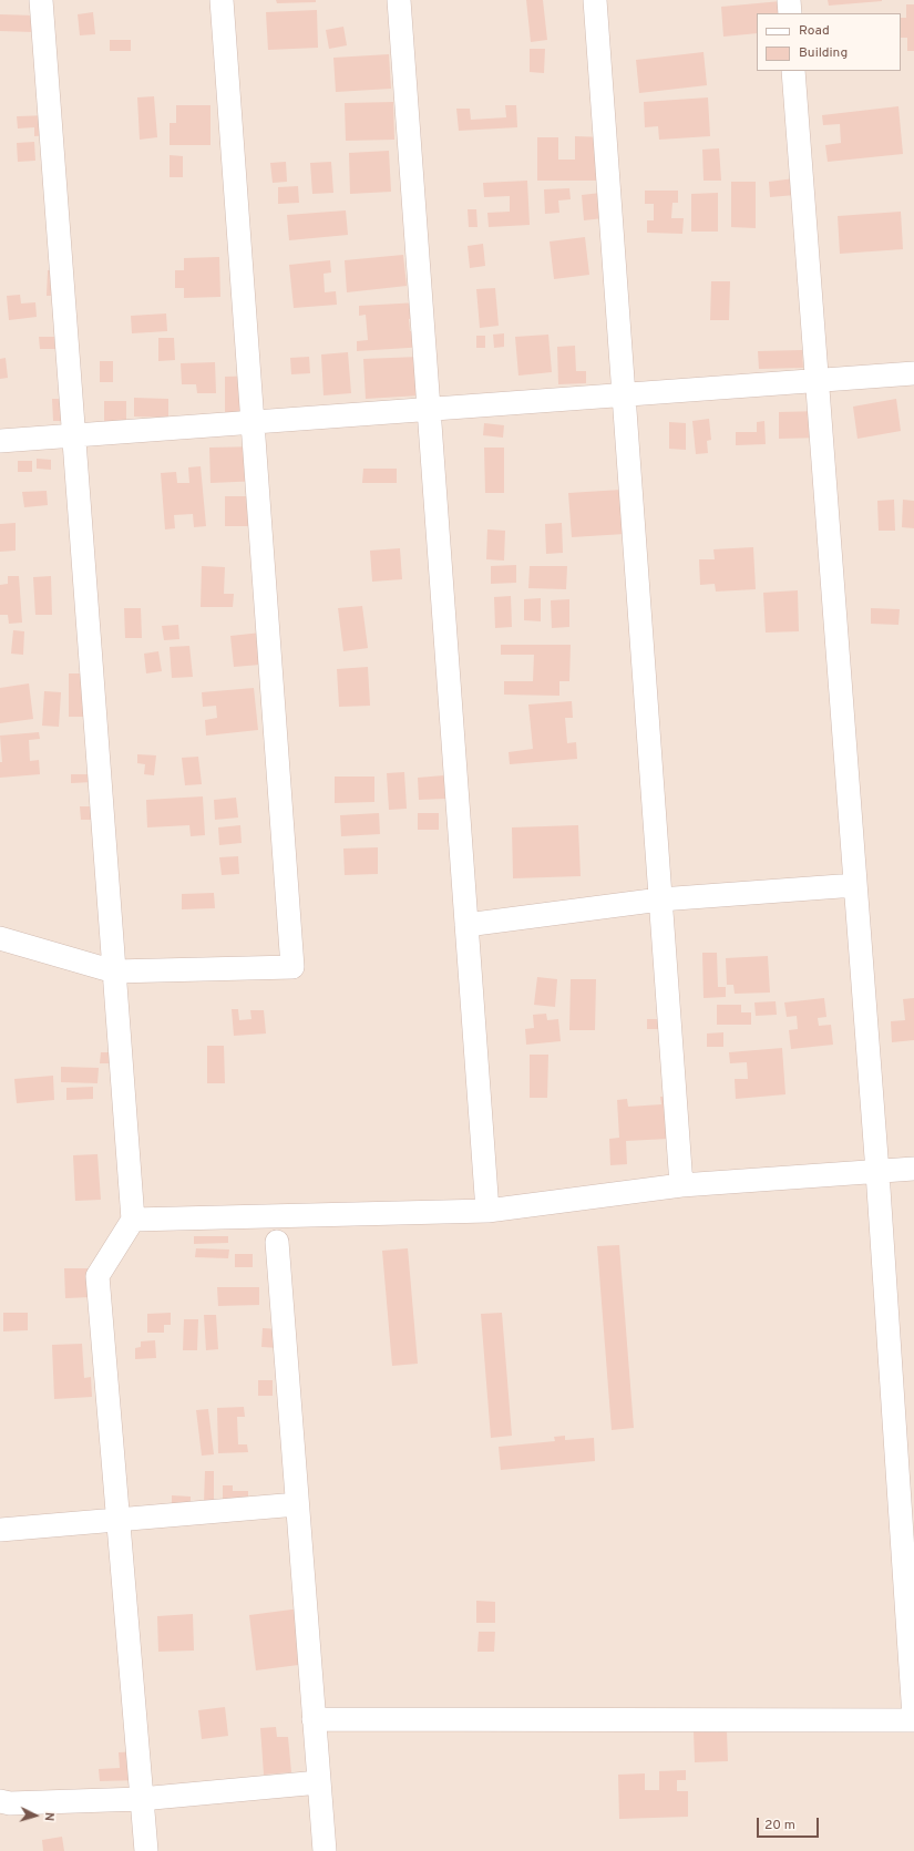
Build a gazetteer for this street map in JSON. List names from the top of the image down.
{
  "legend": ["Road", "Building"],
  "scale_bar": "20 m",
  "north": "right"
}
